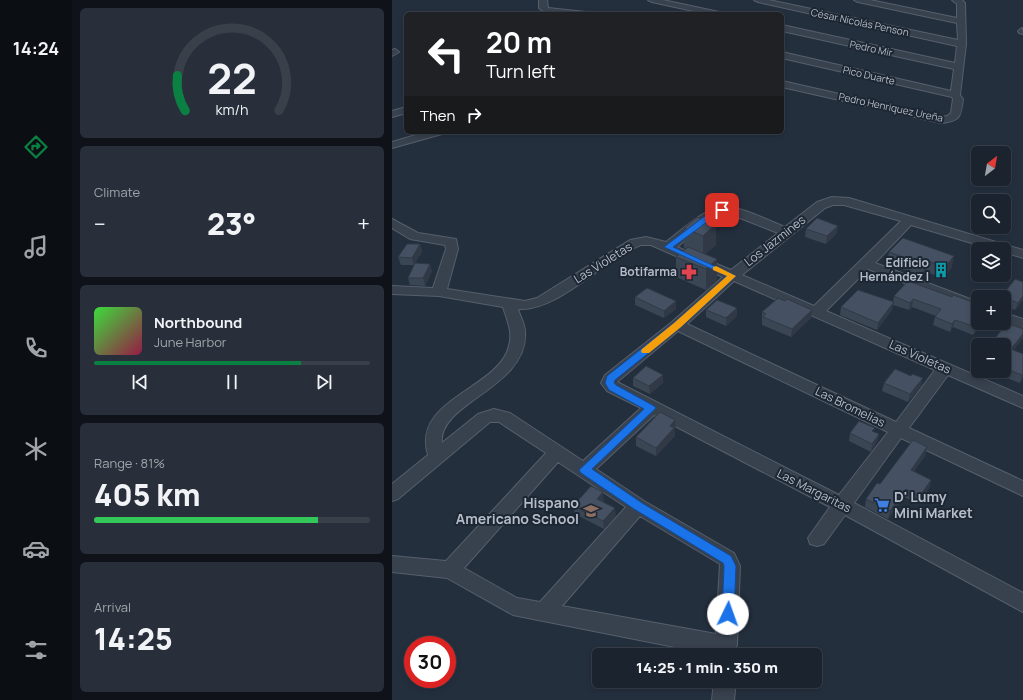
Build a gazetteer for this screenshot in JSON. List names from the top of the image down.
{
  "streets": {
    "street": [
      "César Nicolás Penson",
      "Pedro Mir",
      "Pico Duarte",
      "Pedro Henriquez Ureña",
      "Los Jazmines",
      "Las Violetas",
      "Las Bromelias",
      "Las Margaritas"
    ]
  },
  "crossings": [
    ["César Nicolás Penson", "Pedro Henriquez Ureña"],
    ["Pedro Mir", "Pedro Henriquez Ureña"],
    ["Pico Duarte", "Pedro Henriquez Ureña"],
    ["Los Jazmines", "Las Violetas"],
    ["Los Jazmines", "Las Bromelias"],
    ["Los Jazmines", "Las Margaritas"]
  ],
  "places": {
    "building": ["Edificio Hernández I"],
    "pharmacy": ["Botifarma"],
    "supermarket": ["D' Lumy Mini Market"],
    "school or university": ["Hispano Americano School"]
  },
  "north": "top right",
  "page": {
    "tabs": "14:24",
    "turn": ["20 m", "Turn left"],
    "then": "Then",
    "tile": [
      "Climate",
      ["Range · 81%", "405 km"],
      ["Arrival", "14:25"]
    ],
    "map_buttons": ["+", "−"],
    "heat": ["−", "23°", "+"],
    "song": ["Northbound", "June Harbor"],
    "limit": "30",
    "trip": "14:25 · 1 min · 350 m",
    "gauge": ["22", "km/h"]
  }
}
